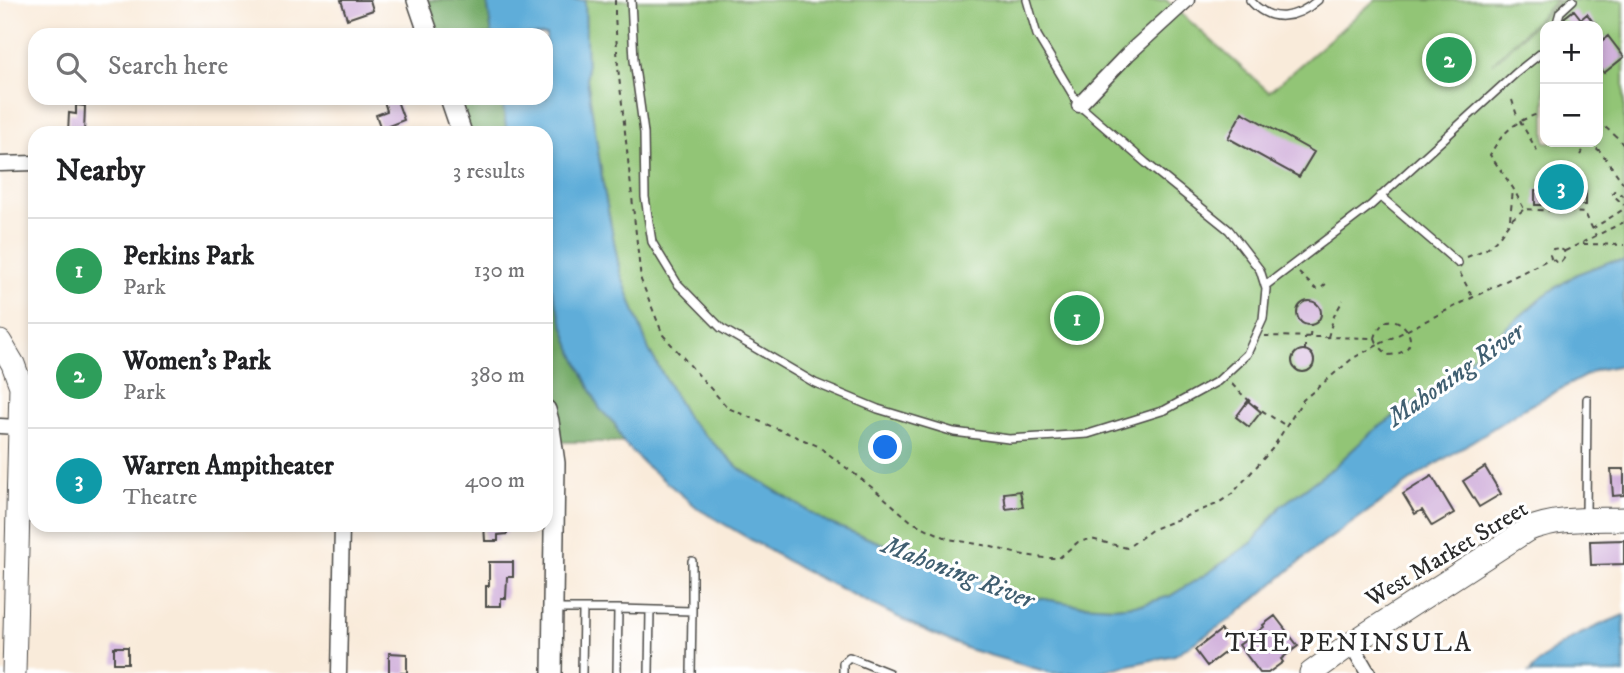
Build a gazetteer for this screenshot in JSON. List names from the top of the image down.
{
  "streets": {
    "main road": ["West Market Street"]
  },
  "districts": ["THE PENINSULA"],
  "water": ["Mahoning River"],
  "page": {
    "map_buttons": ["+", "−"],
    "search": "Search here",
    "pins": ["2", "3", "1"],
    "heading": ["Nearby", "3 results"],
    "list": [
      {
        "mark": "1",
        "name": "Perkins Park",
        "note": "Park",
        "value": "130 m"
      },
      {
        "mark": "2",
        "name": "Women's Park",
        "note": "Park",
        "value": "380 m"
      },
      {
        "mark": "3",
        "name": "Warren Ampitheater",
        "note": "Theatre",
        "value": "400 m"
      }
    ]
  }
}
